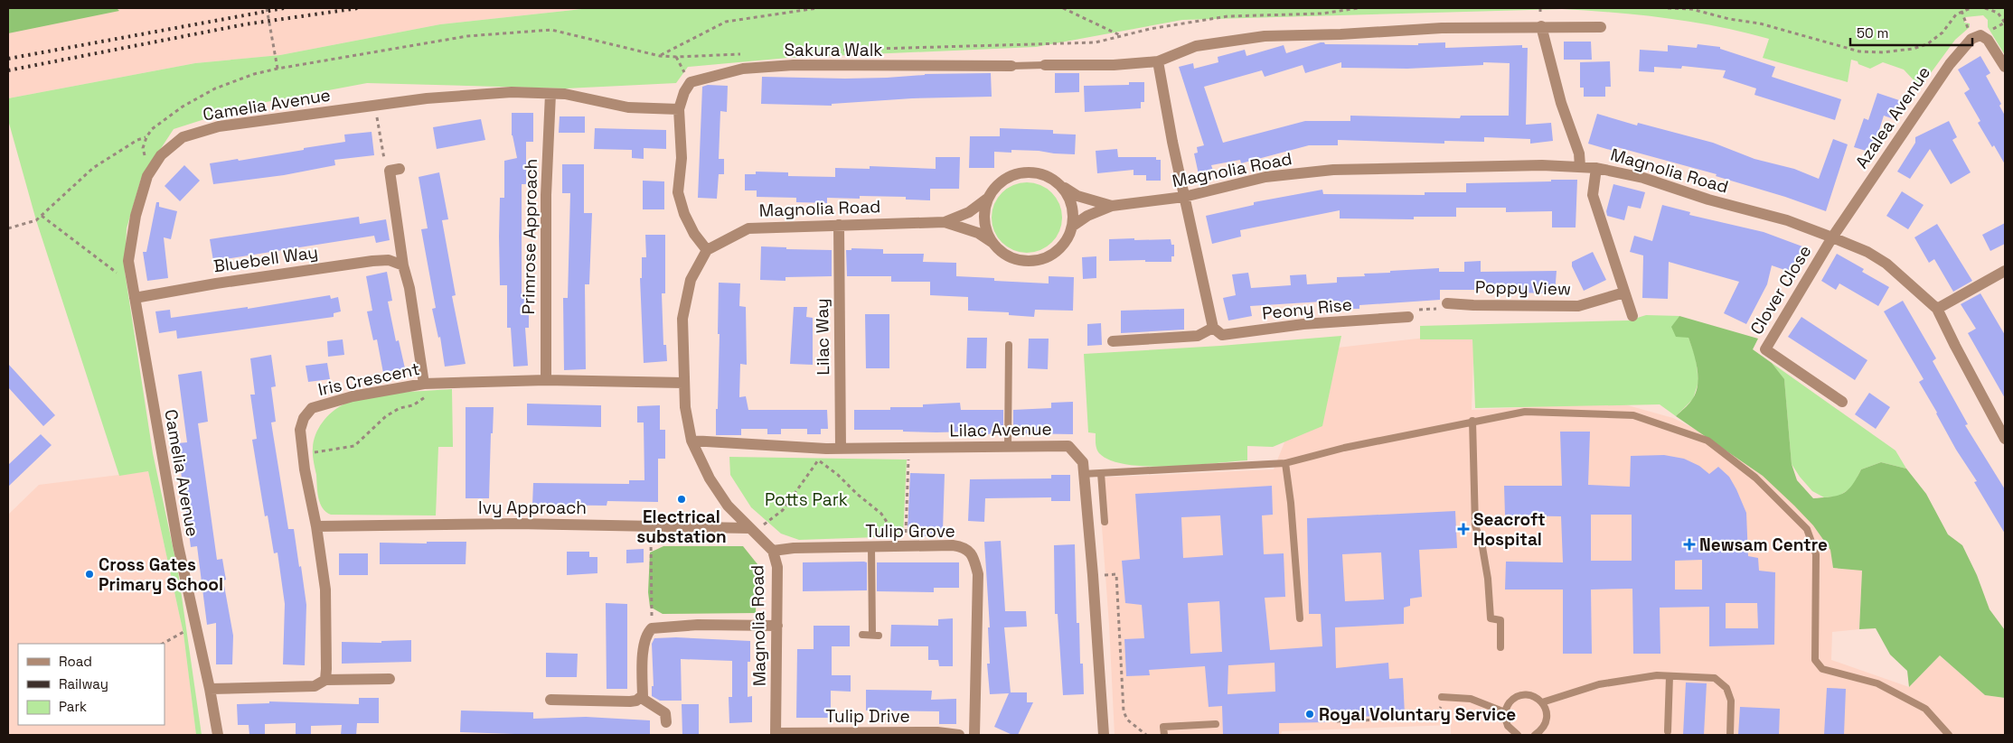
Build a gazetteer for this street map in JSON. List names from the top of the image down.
{
  "streets": {
    "street": [
      "Sakura Walk",
      "Camelia Avenue",
      "Azalea Avenue",
      "Magnolia Road",
      "Primrose Approach",
      "Bluebell Way",
      "Poppy View",
      "Clover Close",
      "Peony Rise",
      "Lilac Way",
      "Iris Crescent",
      "Lilac Avenue",
      "Ivy Approach",
      "Tulip Grove",
      "Tulip Drive"
    ]
  },
  "crossings": [
    ["Sakura Walk", "Camelia Avenue"],
    ["Sakura Walk", "Magnolia Road"],
    ["Camelia Avenue", "Primrose Approach"],
    ["Camelia Avenue", "Bluebell Way"],
    ["Azalea Avenue", "Magnolia Road"],
    ["Azalea Avenue", "Clover Close"],
    ["Magnolia Road", "Clover Close"],
    ["Magnolia Road", "Lilac Way"],
    ["Magnolia Road", "Iris Crescent"],
    ["Magnolia Road", "Lilac Avenue"],
    ["Magnolia Road", "Ivy Approach"],
    ["Magnolia Road", "Tulip Grove"],
    ["Magnolia Road", "Tulip Drive"],
    ["Primrose Approach", "Iris Crescent"],
    ["Lilac Way", "Lilac Avenue"],
    ["Iris Crescent", "Ivy Approach"]
  ],
  "parks": ["Potts Park"],
  "places": {
    "other": ["Electrical substation", "Cross Gates Primary School", "Royal Voluntary Service"],
    "health": ["Seacroft Hospital", "Newsam Centre"]
  },
  "legend": ["Road", "Railway", "Park"],
  "scale_bar": "50 m"
}
